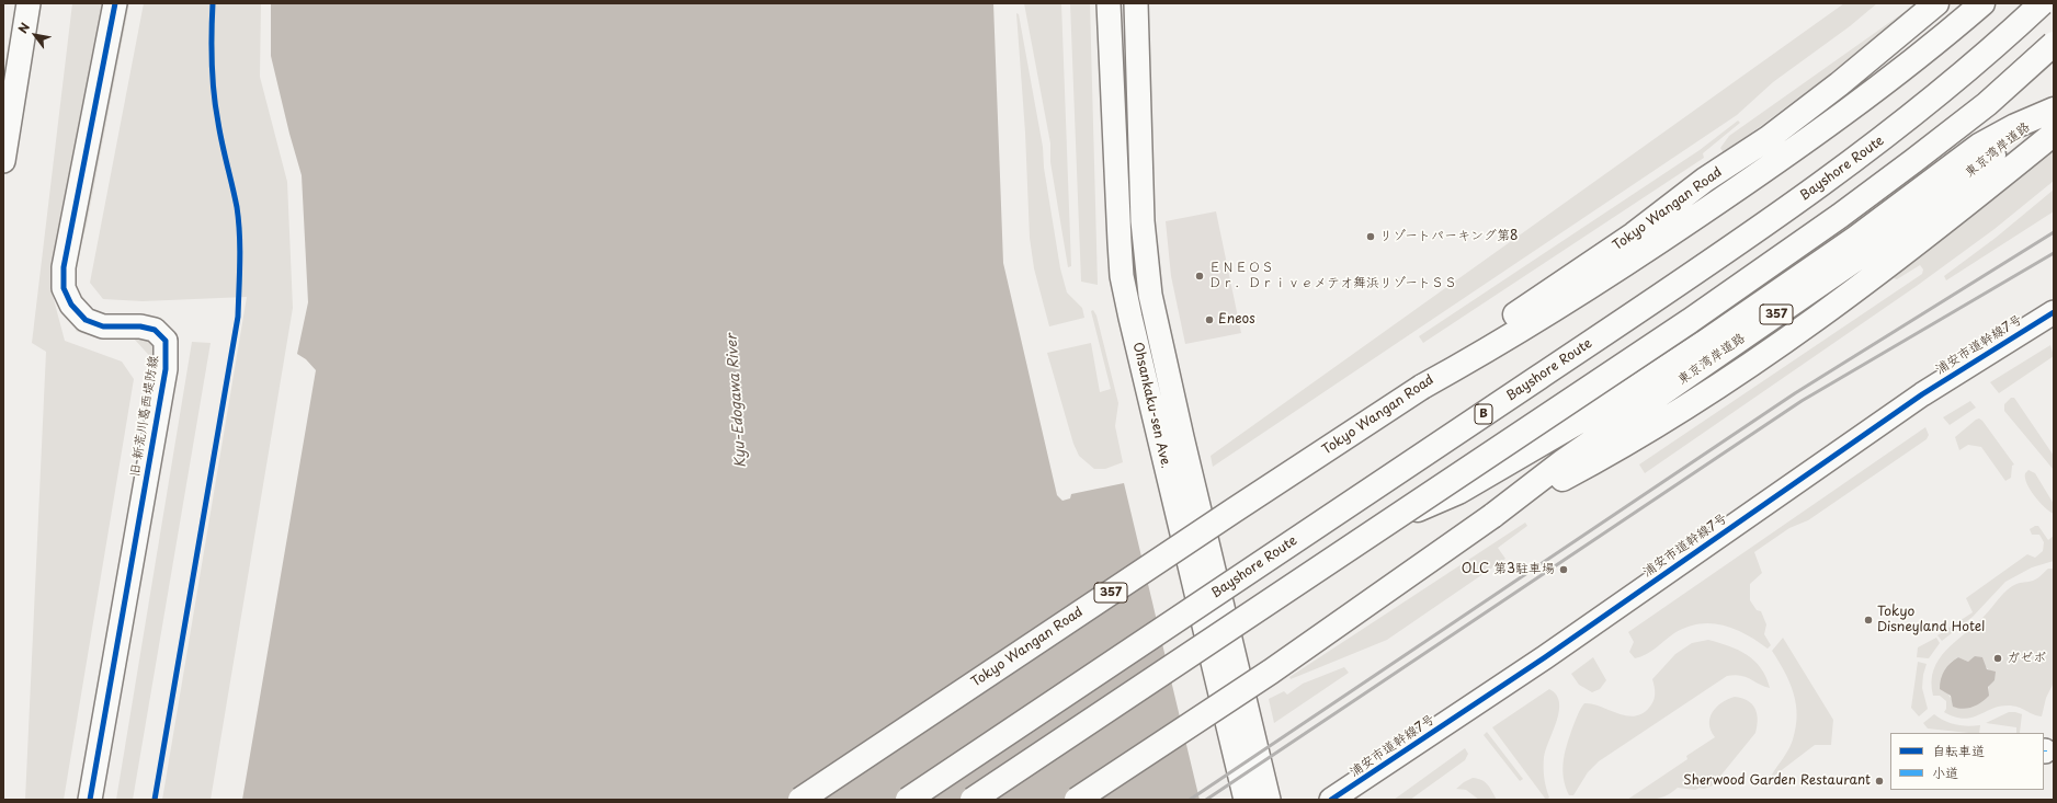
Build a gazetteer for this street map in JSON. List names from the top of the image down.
{
  "streets": {
    "highway": [
      "東京湾岸道路",
      "Bayshore Route",
      "Tokyo Wangan Road",
      "357",
      "B"
    ],
    "street": ["浦安市道幹線7号", "Ohsankaku-sen Ave.", "旧 新荒川葛西堤防線"]
  },
  "crossings": [
    ["東京湾岸道路", "357"],
    ["Tokyo Wangan Road", "357"]
  ],
  "water": ["Kyu-Edogawa River"],
  "places": [
    "リゾートパーキング第8",
    "ＥＮＥＯＳ Ｄｒ．Ｄｒｉｖｅメテオ舞浜リゾートＳＳ",
    "Eneos",
    "OLC 第3駐車場",
    "Tokyo Disneyland Hotel",
    "ガゼボ",
    "Sherwood Garden Restaurant"
  ],
  "legend": ["自転車道", "小道"],
  "north": "top left"
}
